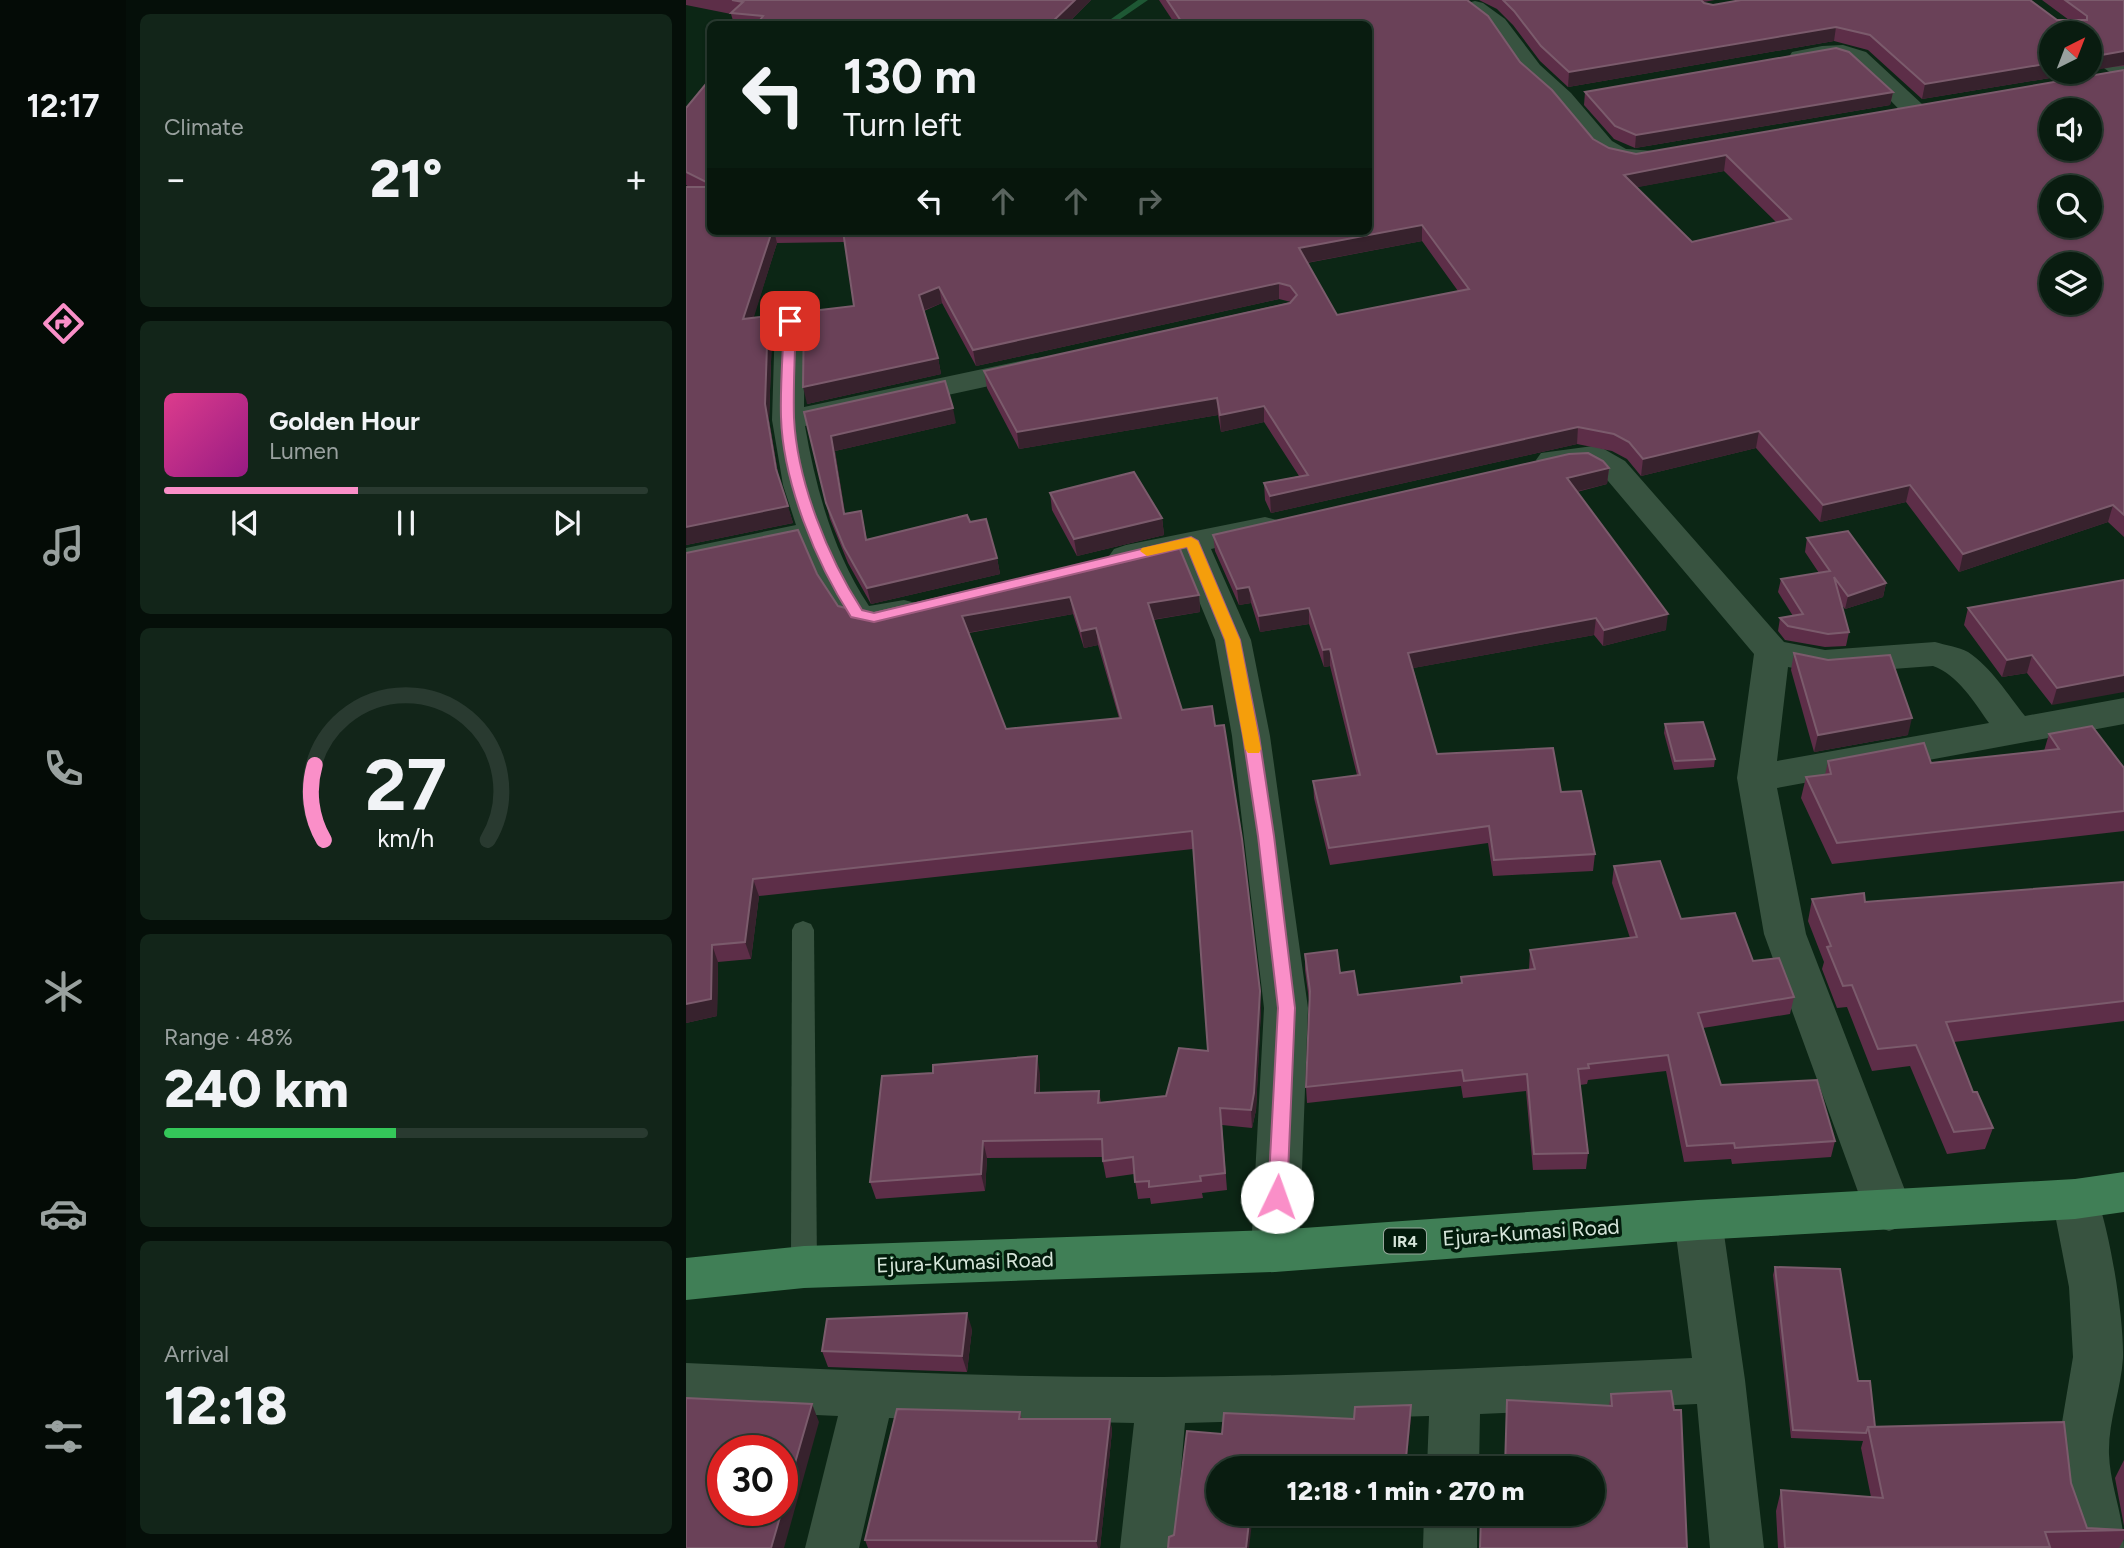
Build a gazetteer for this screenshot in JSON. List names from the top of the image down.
{
  "streets": {
    "main road": ["Ejura-Kumasi Road", "IR4"]
  },
  "north": "top right",
  "page": {
    "tabs": "12:17",
    "tile": [
      "Climate",
      ["Range · 48%", "240 km"],
      ["Arrival", "12:18"]
    ],
    "turn": ["130 m", "Turn left"],
    "heat": ["−", "21°", "+"],
    "song": ["Golden Hour", "Lumen"],
    "limit": "30",
    "trip": "12:18 · 1 min · 270 m",
    "gauge": ["27", "km/h"]
  }
}
